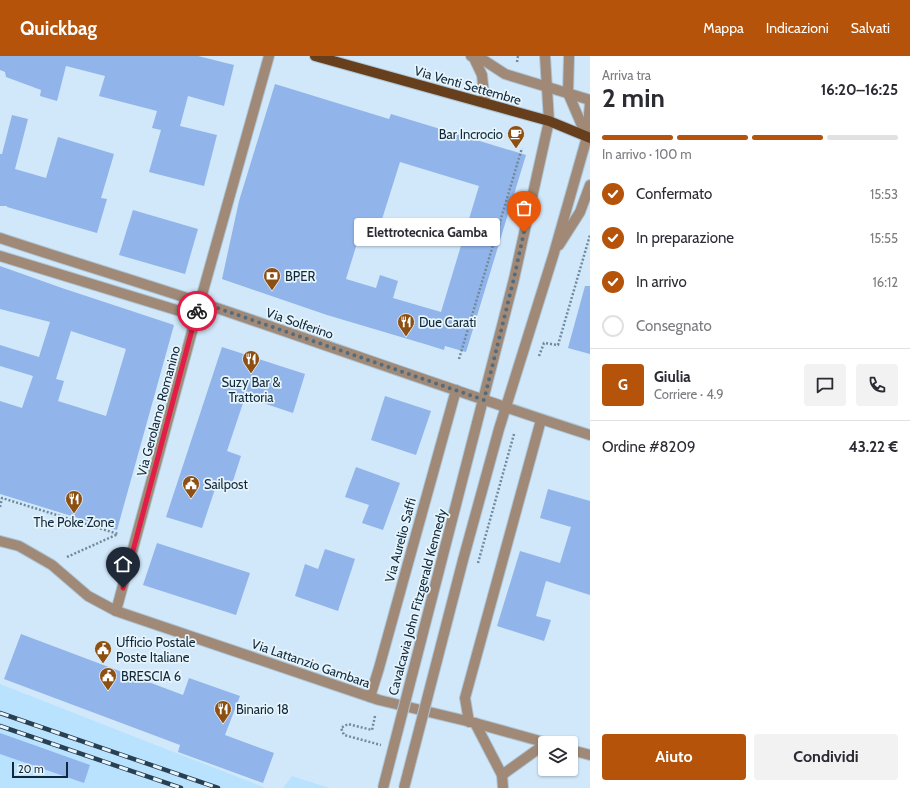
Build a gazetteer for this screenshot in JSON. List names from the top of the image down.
{
  "streets": {
    "main road": ["Via Venti Settembre"],
    "street": [
      "Via Solferino",
      "Via Gerolamo Romanino",
      "Via Aurelio Saffi",
      "Cavalcavia John Fitzgerald Kennedy",
      "Via Lattanzio Gambara"
    ]
  },
  "crossings": [
    ["Via Solferino", "Via Gerolamo Romanino"],
    ["Via Solferino", "Via Aurelio Saffi"],
    ["Via Solferino", "Cavalcavia John Fitzgerald Kennedy"],
    ["Via Gerolamo Romanino", "Via Lattanzio Gambara"],
    ["Via Aurelio Saffi", "Via Lattanzio Gambara"]
  ],
  "places": {
    "cafe": ["Bar Incrocio"],
    "other": ["Elettrotecnica Gamba"],
    "bank": ["BPER"],
    "restaurant": [
      "Due Carati",
      "Suzy Bar & Trattoria",
      "The Poke Zone",
      "Binario 18"
    ],
    "public building": ["Sailpost", "Ufficio Postale Poste Italiane", "BRESCIA 6"]
  },
  "scale_bar": "20 m",
  "page": {
    "header": "Quickbag",
    "nav": ["Mappa", "Indicazioni", "Salvati"],
    "heading": ["2 min", "Arriva tra", "16:20–16:25"],
    "panel": [
      "Giulia",
      "Corriere · 4.9",
      "Ordine #8209",
      "43.22 €"
    ],
    "bar": "In arrivo · 100 m",
    "list": [
      ["Confermato", "15:53"],
      ["In preparazione", "15:55"],
      ["In arrivo", "16:12"],
      "Consegnato"
    ],
    "bubble": "Elettrotecnica Gamba",
    "round": "G",
    "buttons": ["Aiuto", "Condividi"],
    "scale": "20 m"
  }
}
